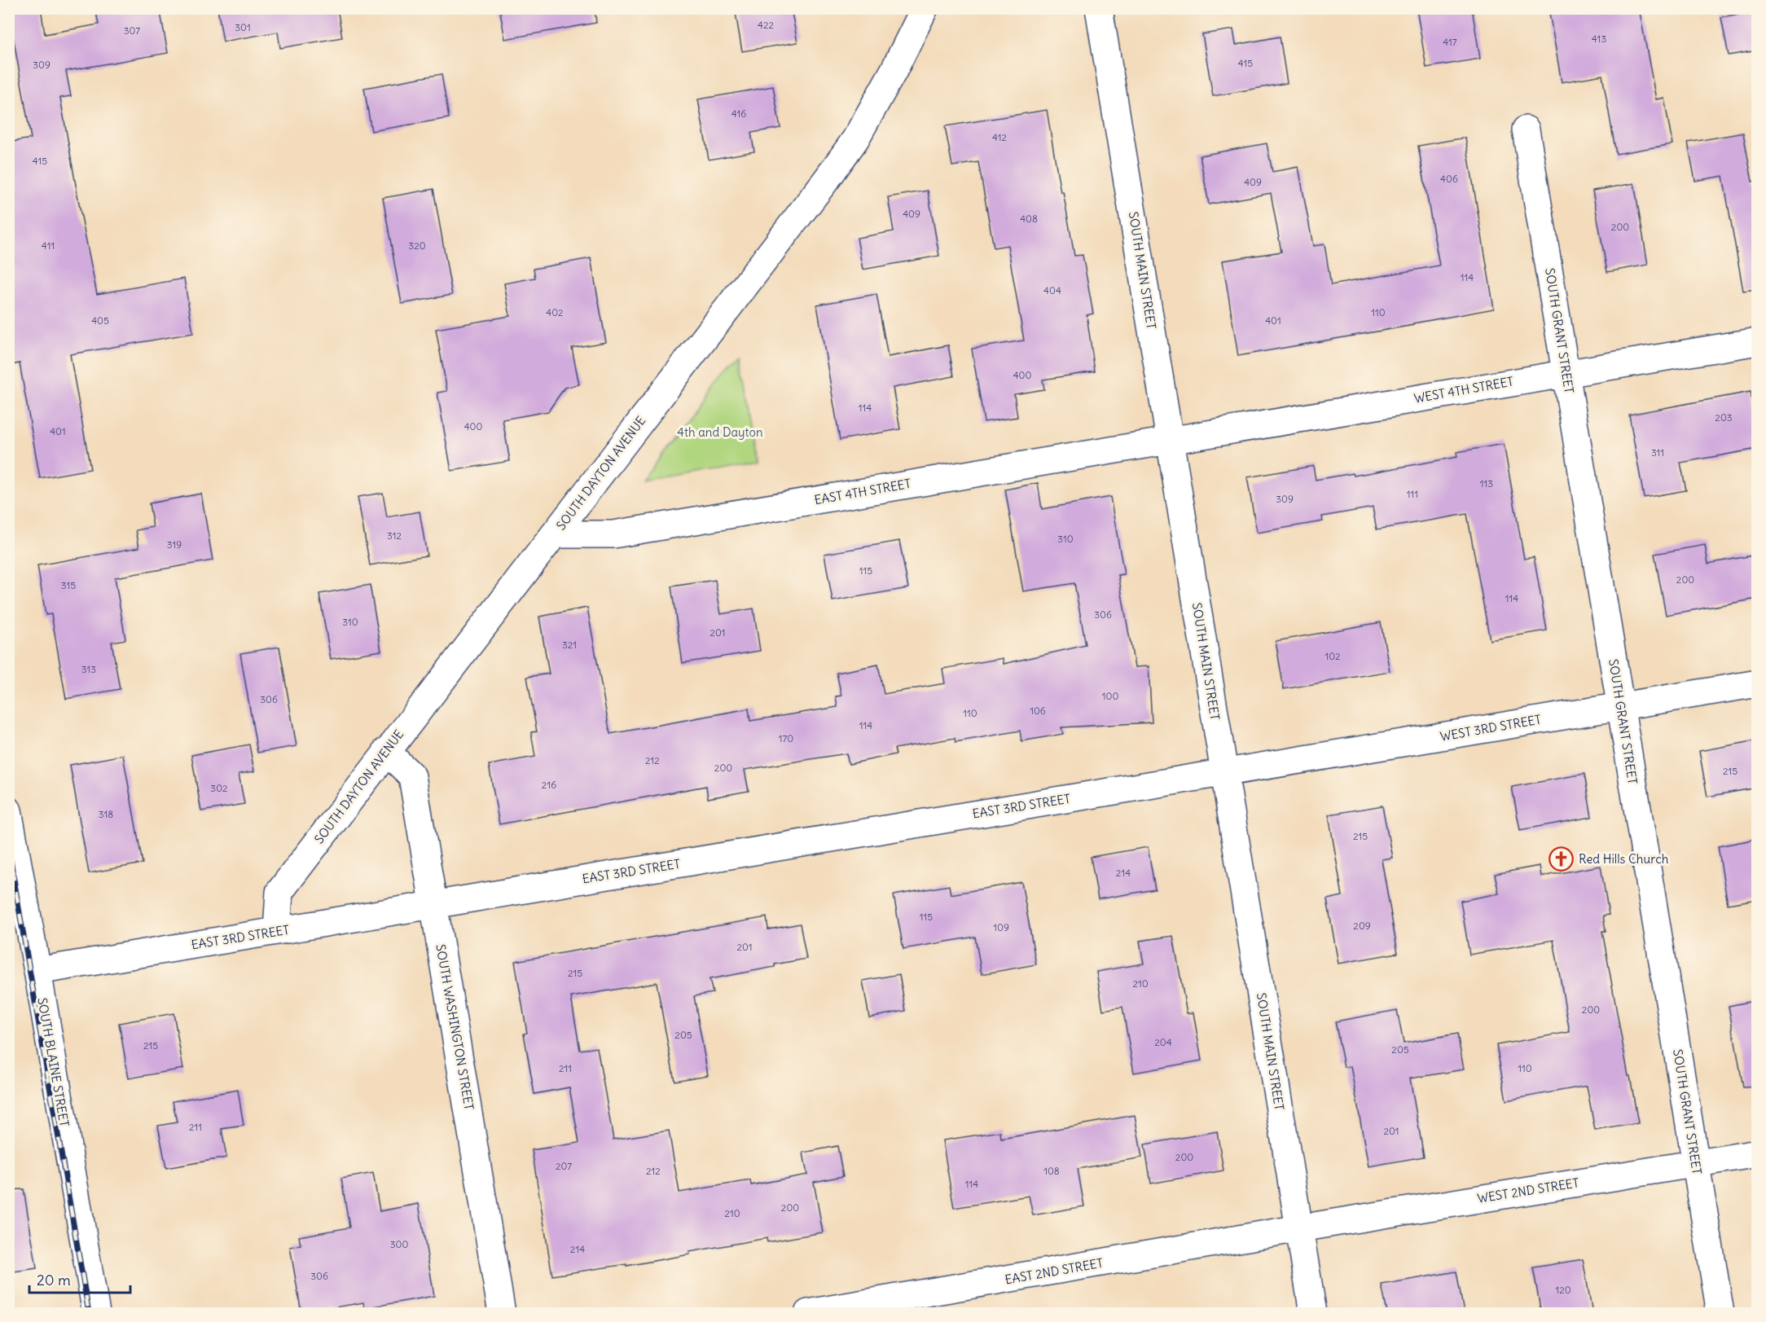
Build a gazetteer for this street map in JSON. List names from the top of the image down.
{
  "streets": {
    "street": [
      "SOUTH MAIN STREET",
      "SOUTH GRANT STREET",
      "WEST 4TH STREET",
      "SOUTH DAYTON AVENUE",
      "EAST 4TH STREET",
      "WEST 3RD STREET",
      "EAST 3RD STREET",
      "SOUTH WASHINGTON STREET",
      "SOUTH BLAINE STREET",
      "WEST 2ND STREET",
      "EAST 2ND STREET"
    ]
  },
  "crossings": [
    ["SOUTH MAIN STREET", "WEST 4TH STREET"],
    ["SOUTH MAIN STREET", "EAST 4TH STREET"],
    ["SOUTH MAIN STREET", "WEST 3RD STREET"],
    ["SOUTH MAIN STREET", "EAST 3RD STREET"],
    ["SOUTH MAIN STREET", "WEST 2ND STREET"],
    ["SOUTH MAIN STREET", "EAST 2ND STREET"],
    ["SOUTH GRANT STREET", "WEST 4TH STREET"],
    ["SOUTH GRANT STREET", "WEST 3RD STREET"],
    ["SOUTH GRANT STREET", "WEST 2ND STREET"],
    ["WEST 4TH STREET", "EAST 4TH STREET"],
    ["SOUTH DAYTON AVENUE", "EAST 4TH STREET"],
    ["SOUTH DAYTON AVENUE", "EAST 3RD STREET"],
    ["SOUTH DAYTON AVENUE", "SOUTH WASHINGTON STREET"],
    ["WEST 3RD STREET", "EAST 3RD STREET"],
    ["EAST 3RD STREET", "SOUTH WASHINGTON STREET"],
    ["EAST 3RD STREET", "SOUTH BLAINE STREET"],
    ["WEST 2ND STREET", "EAST 2ND STREET"]
  ],
  "parks": ["4th and Dayton"],
  "places": {
    "church": ["Red Hills Church"]
  },
  "house_numbers": [
    "422",
    "301",
    "307",
    "413",
    "417",
    "415",
    "309",
    "416",
    "412",
    "415",
    "406",
    "409",
    "409",
    "408",
    "200",
    "411",
    "320",
    "114",
    "404",
    "402",
    "110",
    "405",
    "401",
    "400",
    "114",
    "203",
    "400",
    "401",
    "311",
    "113",
    "111",
    "309",
    "312",
    "310",
    "319",
    "115",
    "200",
    "315",
    "114",
    "306",
    "310",
    "201",
    "321",
    "102",
    "313",
    "100",
    "306",
    "106",
    "110",
    "114",
    "170",
    "212",
    "200",
    "215",
    "216",
    "302",
    "318",
    "215",
    "214",
    "115",
    "209",
    "109",
    "201",
    "215",
    "210",
    "200",
    "205",
    "204",
    "215",
    "205",
    "211",
    "110",
    "211",
    "201",
    "200",
    "207",
    "212",
    "108",
    "114",
    "200",
    "210",
    "300",
    "214",
    "306",
    "120"
  ],
  "scale_bar": "20 m"
}
